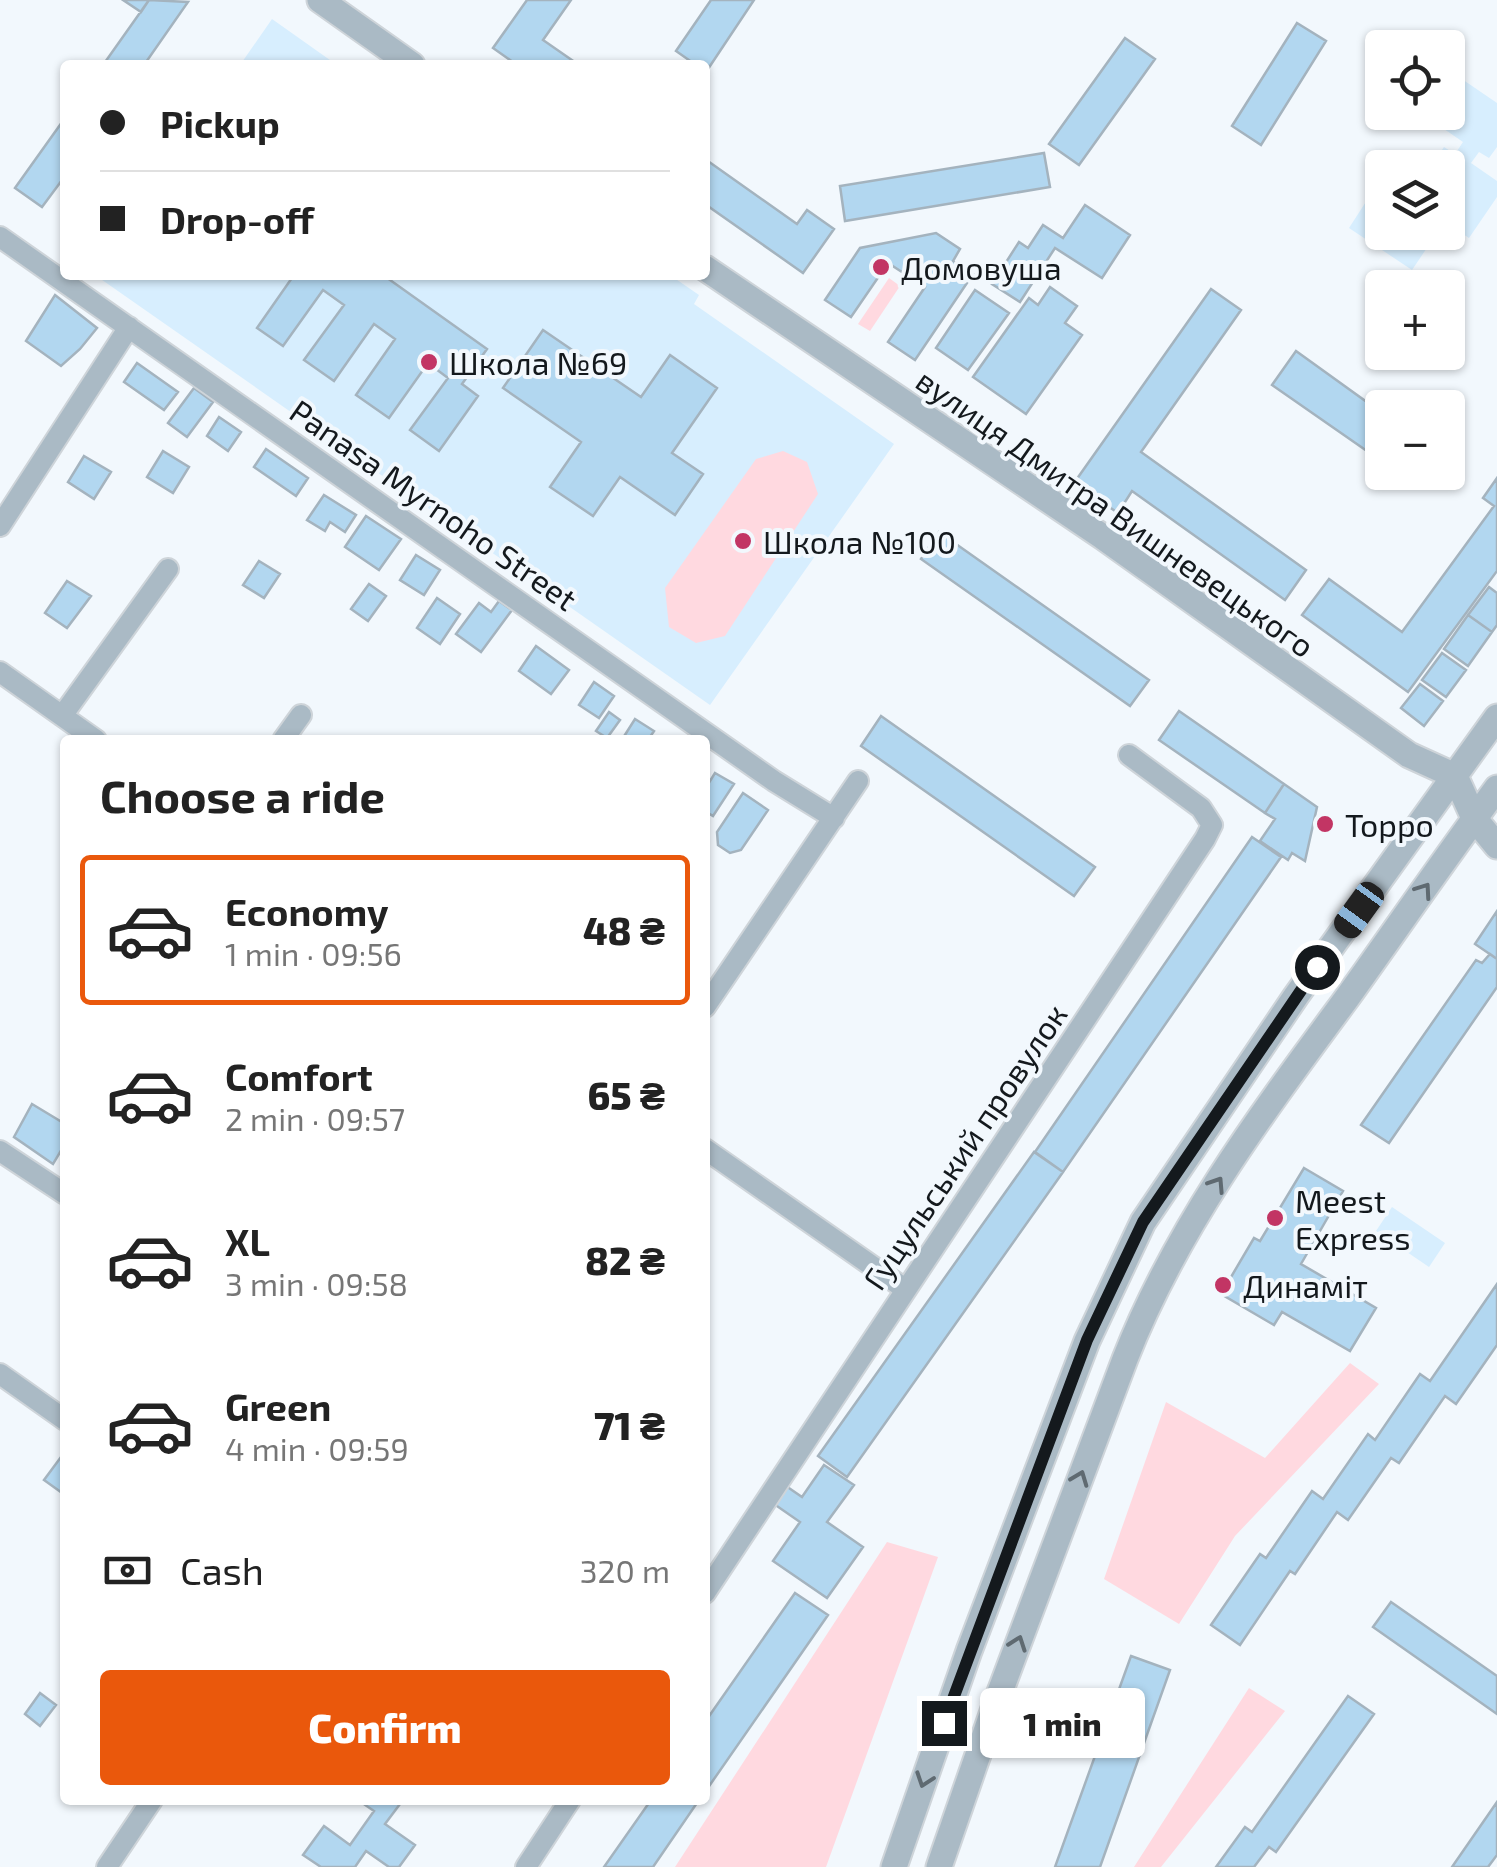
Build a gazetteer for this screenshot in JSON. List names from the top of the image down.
{
  "streets": {
    "street": ["Panasa Myrnoho Street", "вулиця Дмитра Вишневецького", "Гуцульський провулок"]
  },
  "places": [
    "Домовуша",
    "Школа №69",
    "Школа №100",
    "Торро",
    "Meest Express",
    "Динаміт"
  ],
  "page": {
    "map_buttons": ["+", "−"],
    "banner": ["Pickup", "Drop-off"],
    "heading": "Choose a ride",
    "list": [
      {
        "name": "Economy",
        "note": "1 min · 09:56",
        "value": "48 ₴"
      },
      {
        "name": "Comfort",
        "note": "2 min · 09:57",
        "value": "65 ₴"
      },
      {
        "name": "XL",
        "note": "3 min · 09:58",
        "value": "82 ₴"
      },
      {
        "name": "Green",
        "note": "4 min · 09:59",
        "value": "71 ₴"
      }
    ],
    "pay": ["Cash", "320 m"],
    "buttons": "Confirm",
    "bubble": "1 min"
  }
}
